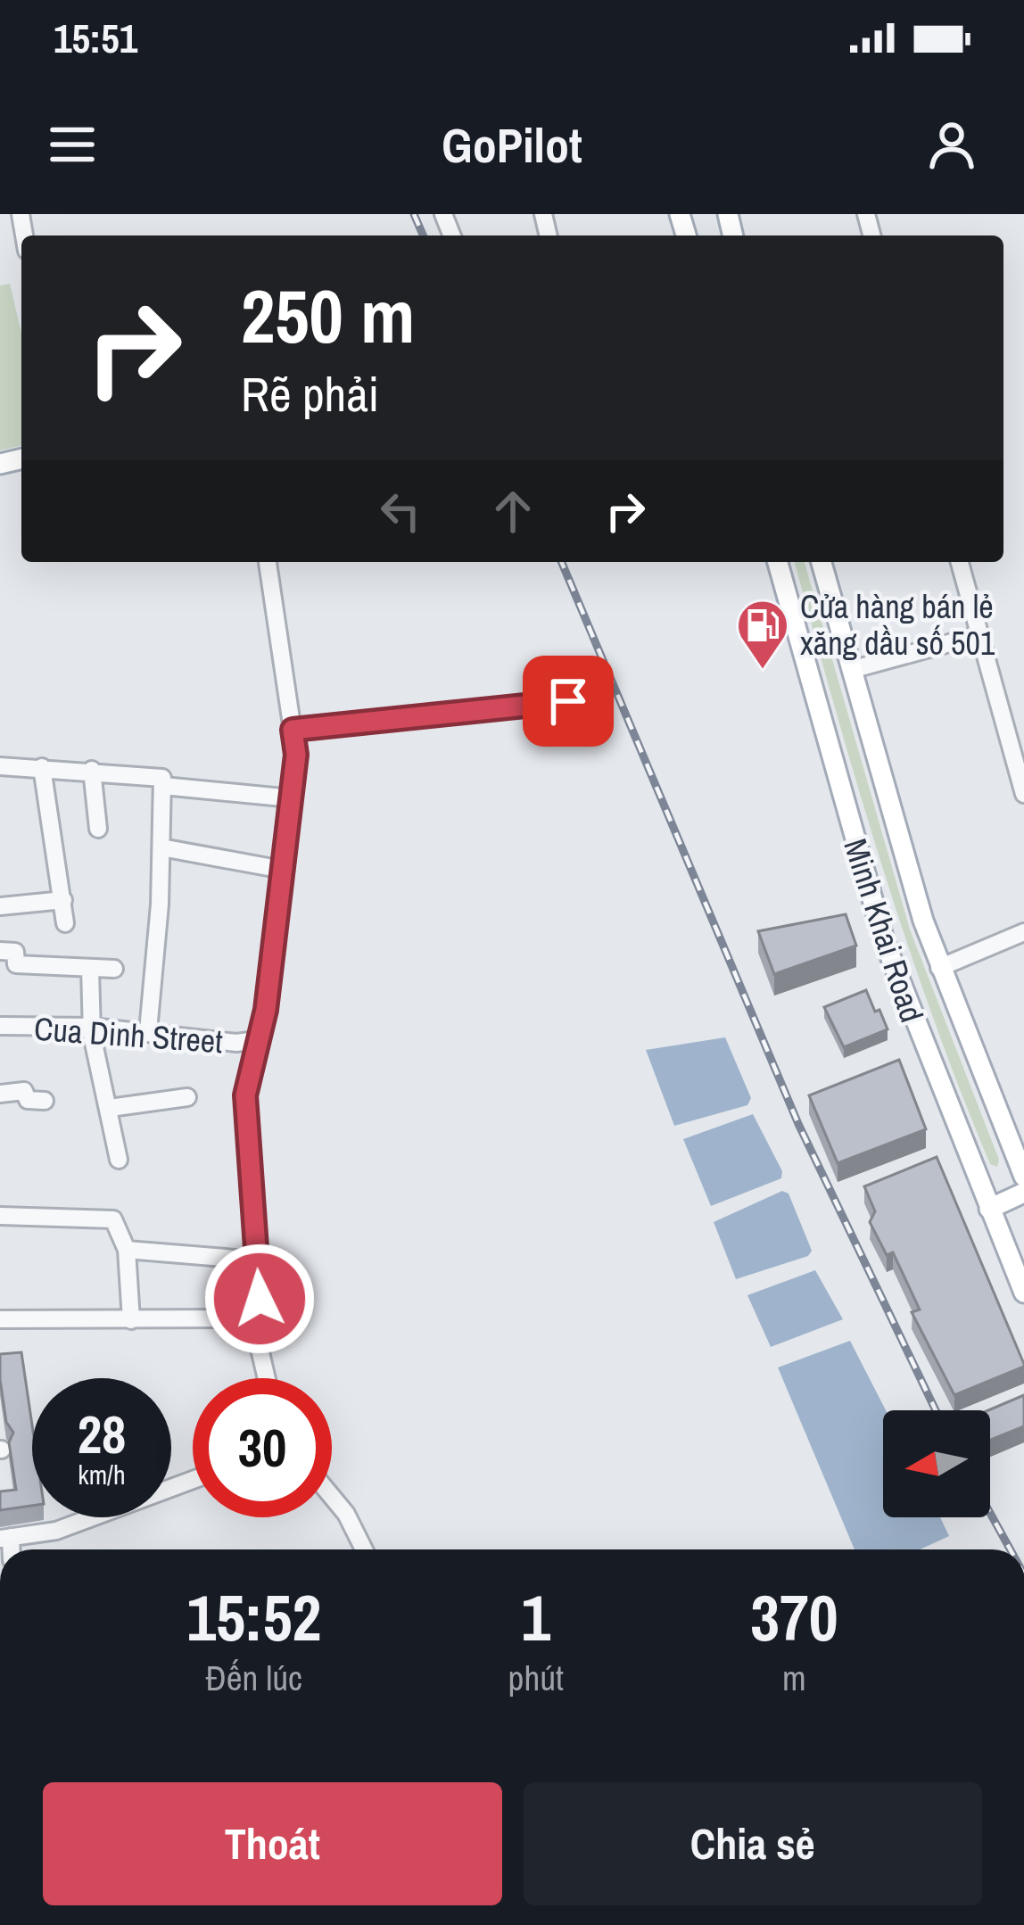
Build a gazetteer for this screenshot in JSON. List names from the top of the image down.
{
  "streets": {
    "main road": ["Minh Khai Road"],
    "street": ["Cua Dinh Street"]
  },
  "places": {
    "fuel station": ["Cửa hàng bán lẻ xăng dầu số 501"]
  },
  "north": "left",
  "page": {
    "status": "15:51",
    "header": "GoPilot",
    "turn": ["250 m", "Rẽ phải"],
    "speed": "28 km/h",
    "limit": "30",
    "eta": [
      "15:52",
      "Đến lúc",
      "1",
      "phút",
      "370",
      "m"
    ],
    "buttons": ["Thoát", "Chia sẻ"]
  }
}
